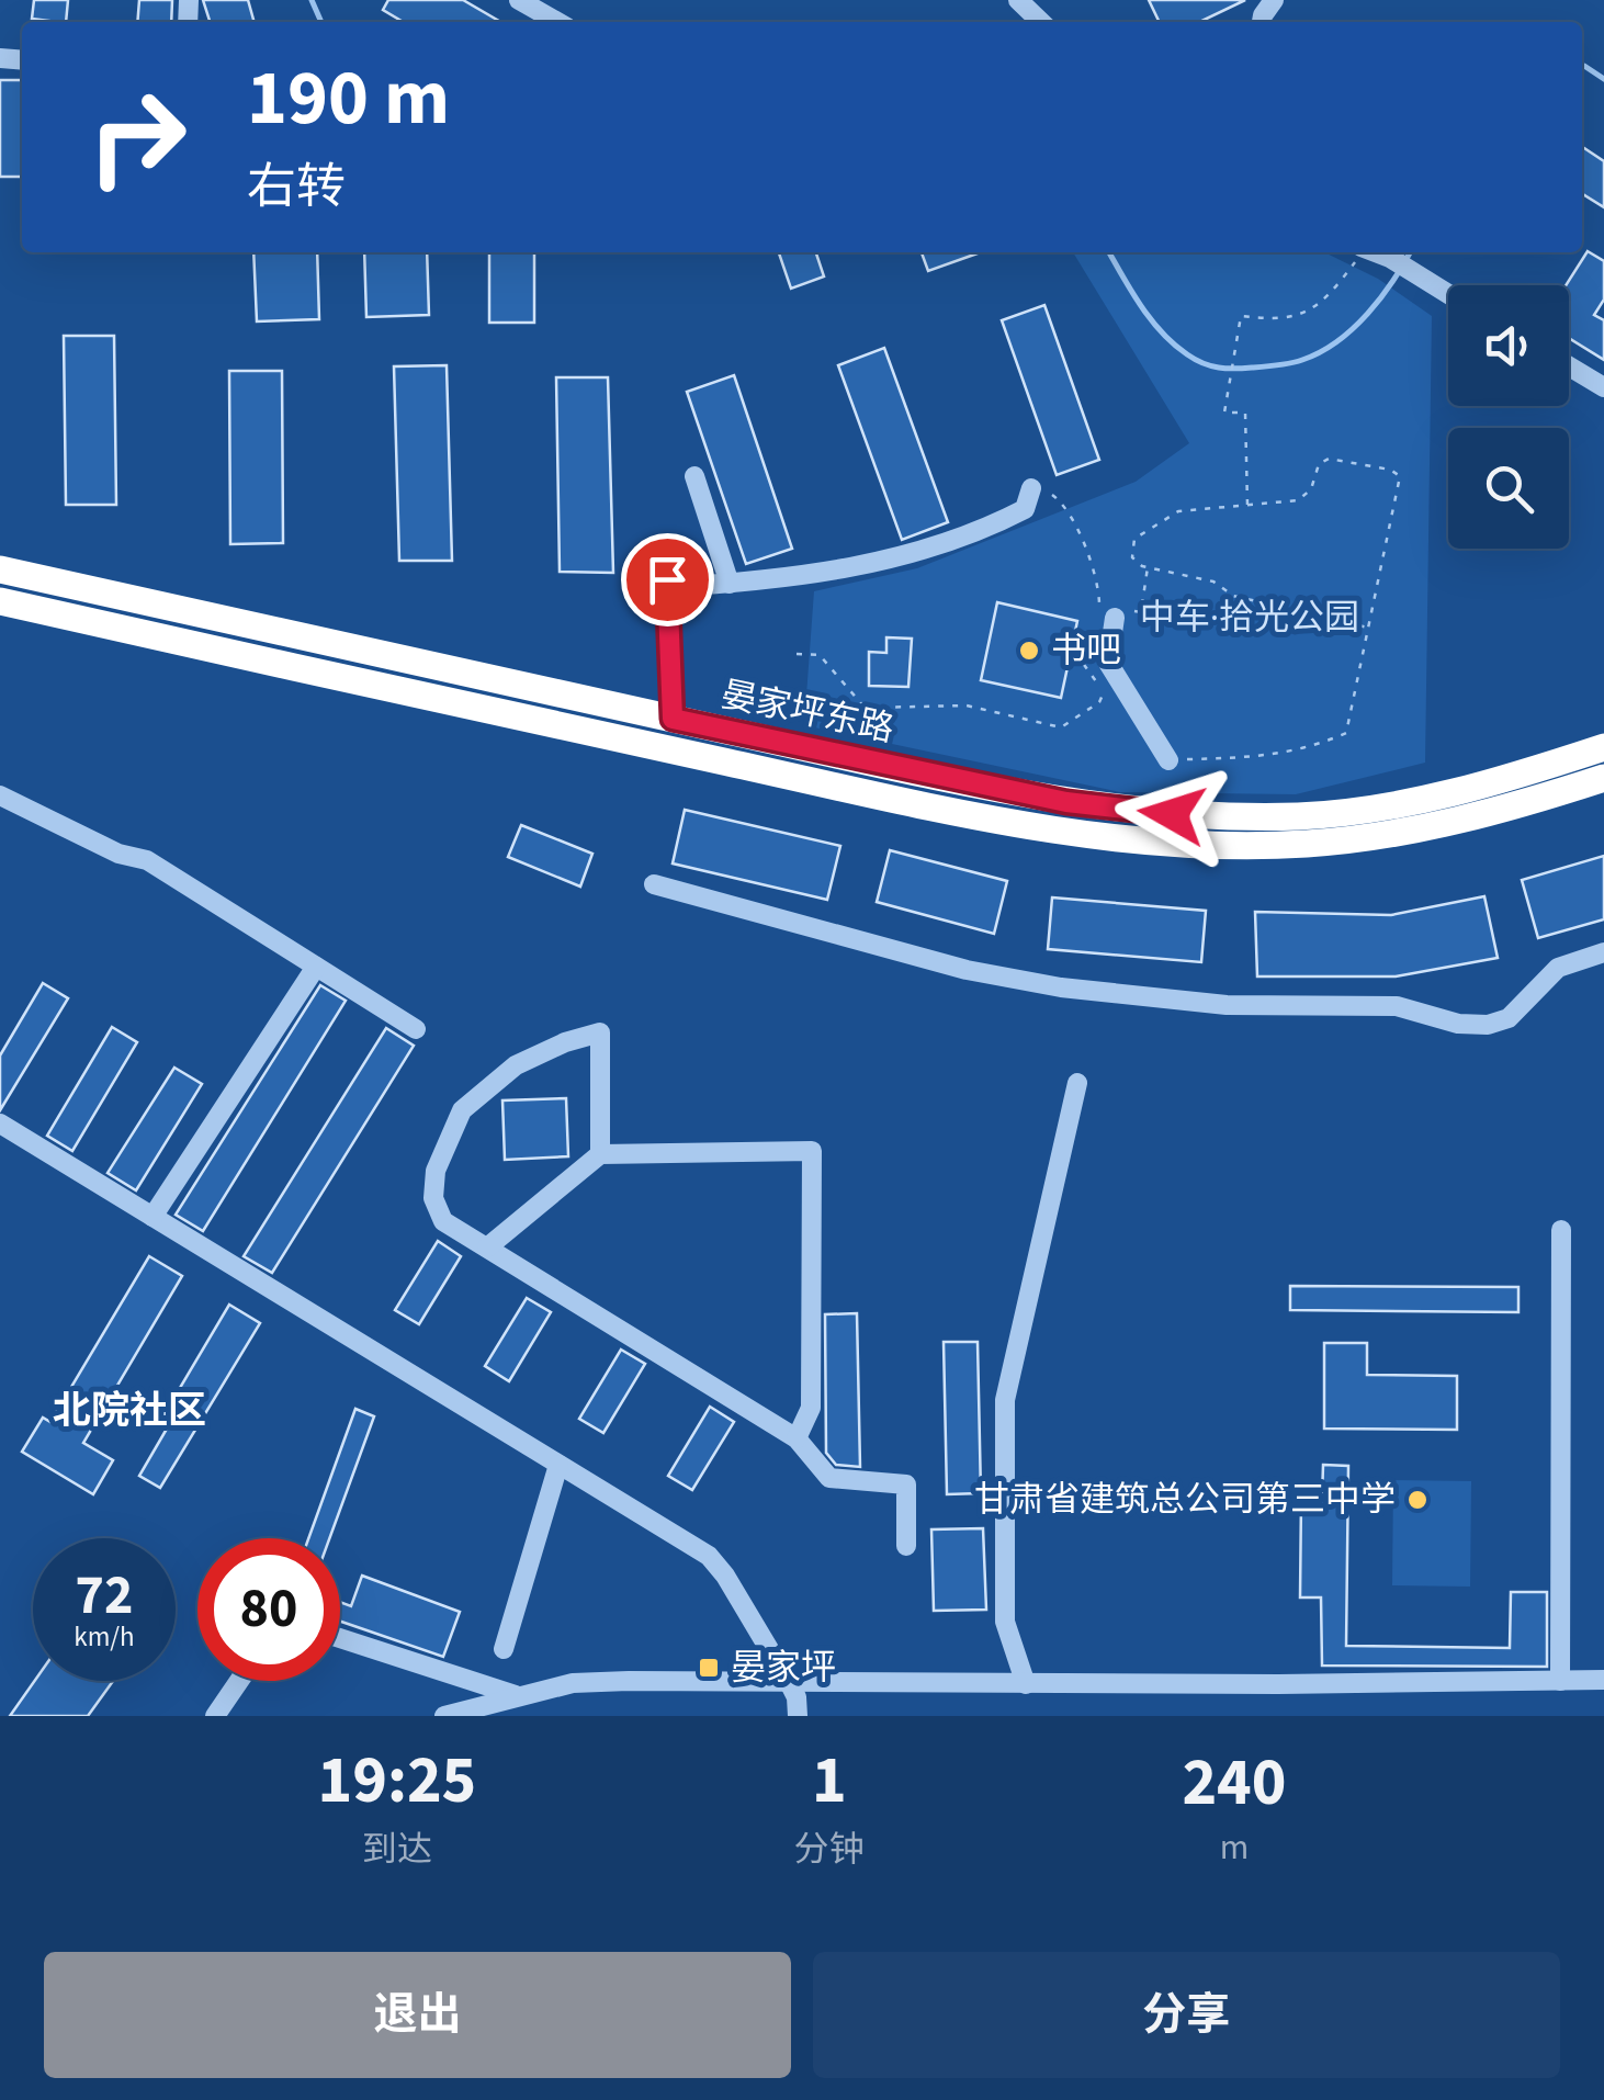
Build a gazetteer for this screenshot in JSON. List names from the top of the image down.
{
  "streets": {
    "highway": ["晏家坪东路"]
  },
  "districts": ["北院社区"],
  "parks": ["中车·拾光公园"],
  "places": {
    "other": ["书吧", "甘肃省建筑总公司第三中学"],
    "transit": ["晏家坪"]
  },
  "page": {
    "turn": ["190 m", "右转"],
    "speed": "72 km/h",
    "limit": "80",
    "eta": [
      "19:25",
      "到达",
      "1",
      "分钟",
      "240",
      "m"
    ],
    "buttons": ["退出", "分享"]
  }
}
